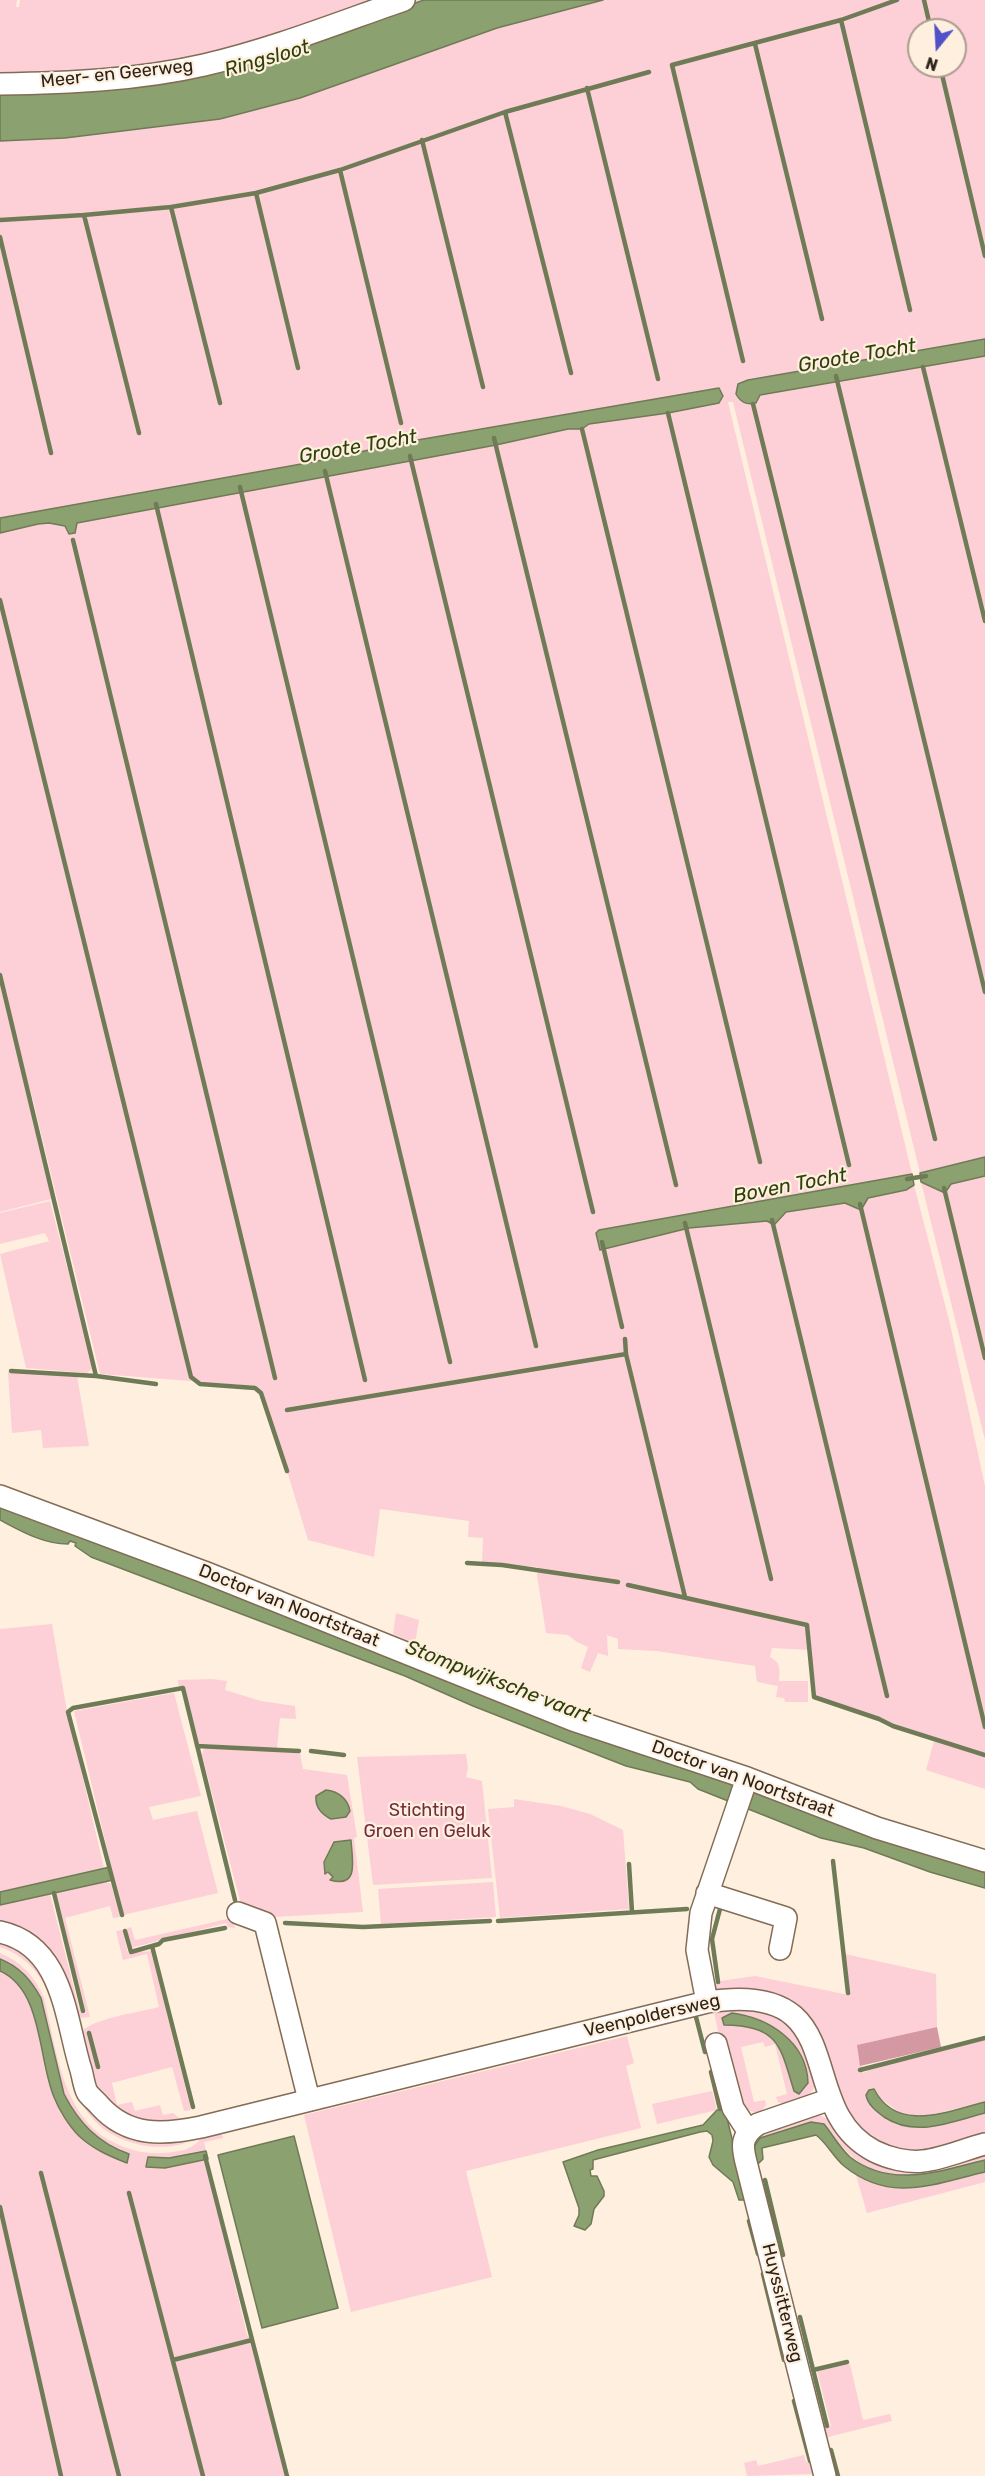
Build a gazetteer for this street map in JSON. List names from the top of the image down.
{
  "streets": {
    "street": [
      "Meer- en Geerweg",
      "Doctor van Noortstraat",
      "Veenpoldersweg",
      "Huyssitterweg"
    ]
  },
  "water": [
    "Ringsloot",
    "Groote Tocht",
    "Boven Tocht",
    "Stompwijksche vaart"
  ],
  "parks": ["Stichting Groen en Geluk"],
  "north": "bottom"
}
